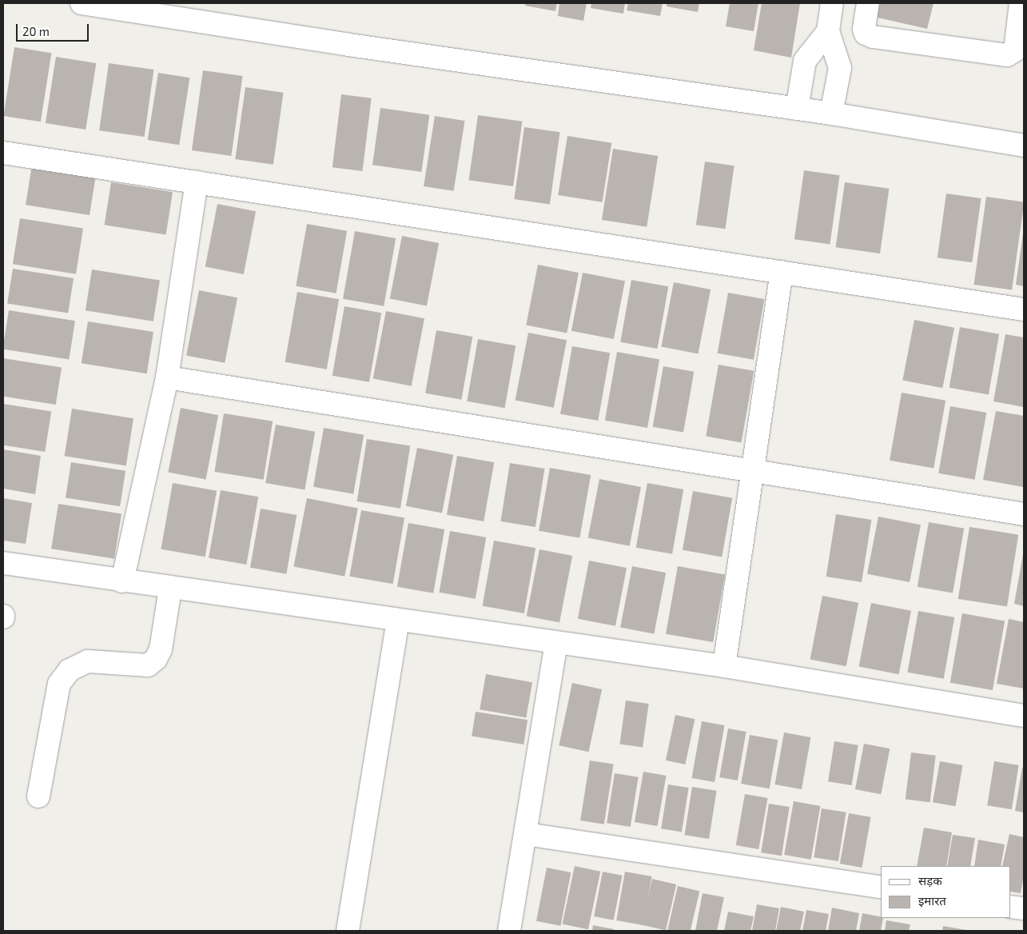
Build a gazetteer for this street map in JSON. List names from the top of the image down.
{
  "legend": ["सड़क", "इमारत"],
  "scale_bar": "20 m"
}
